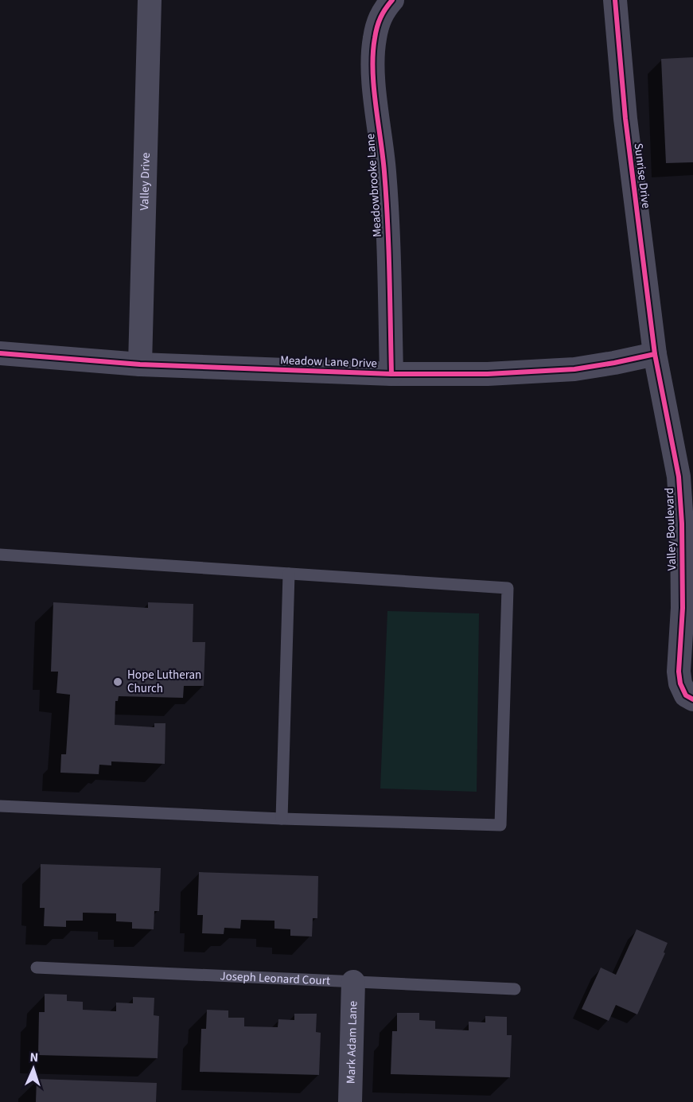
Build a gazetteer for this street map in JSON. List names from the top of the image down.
{
  "streets": {
    "street": [
      "Sunrise Drive",
      "Valley Drive",
      "Meadowbrooke Lane",
      "Meadow Lane Drive",
      "Valley Boulevard",
      "Mark Adam Lane"
    ],
    "lane": ["Joseph Leonard Court"]
  },
  "crossings": [
    ["Sunrise Drive", "Meadow Lane Drive"],
    ["Sunrise Drive", "Valley Boulevard"],
    ["Valley Drive", "Meadow Lane Drive"],
    ["Meadowbrooke Lane", "Meadow Lane Drive"],
    ["Meadow Lane Drive", "Valley Boulevard"],
    ["Joseph Leonard Court", "Mark Adam Lane"]
  ],
  "places": ["Hope Lutheran Church"],
  "north": "top"
}
